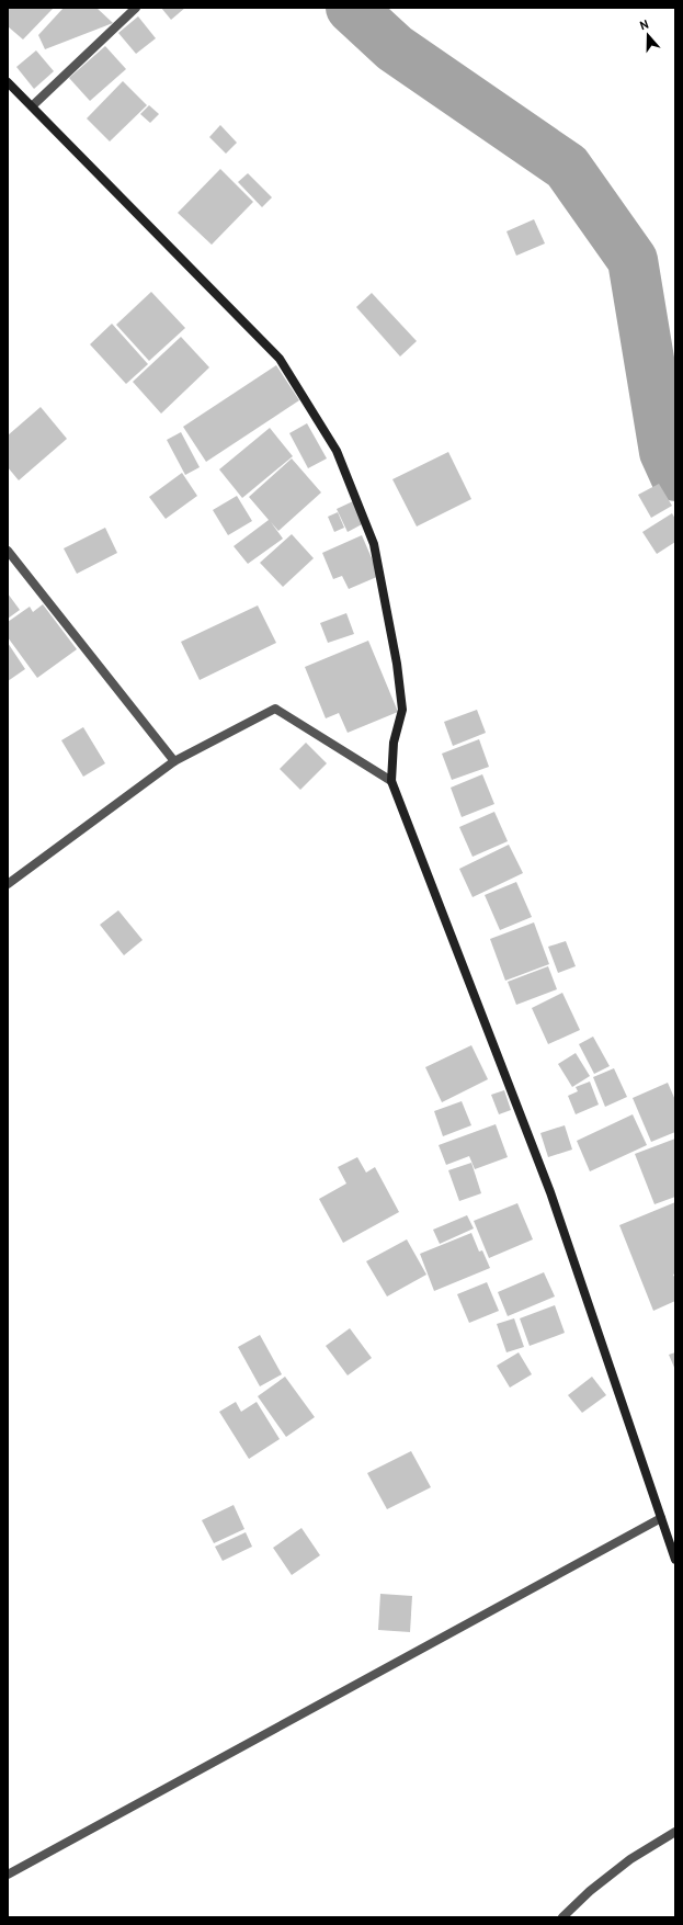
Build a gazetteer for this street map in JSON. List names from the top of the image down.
{
  "north": "top"
}
